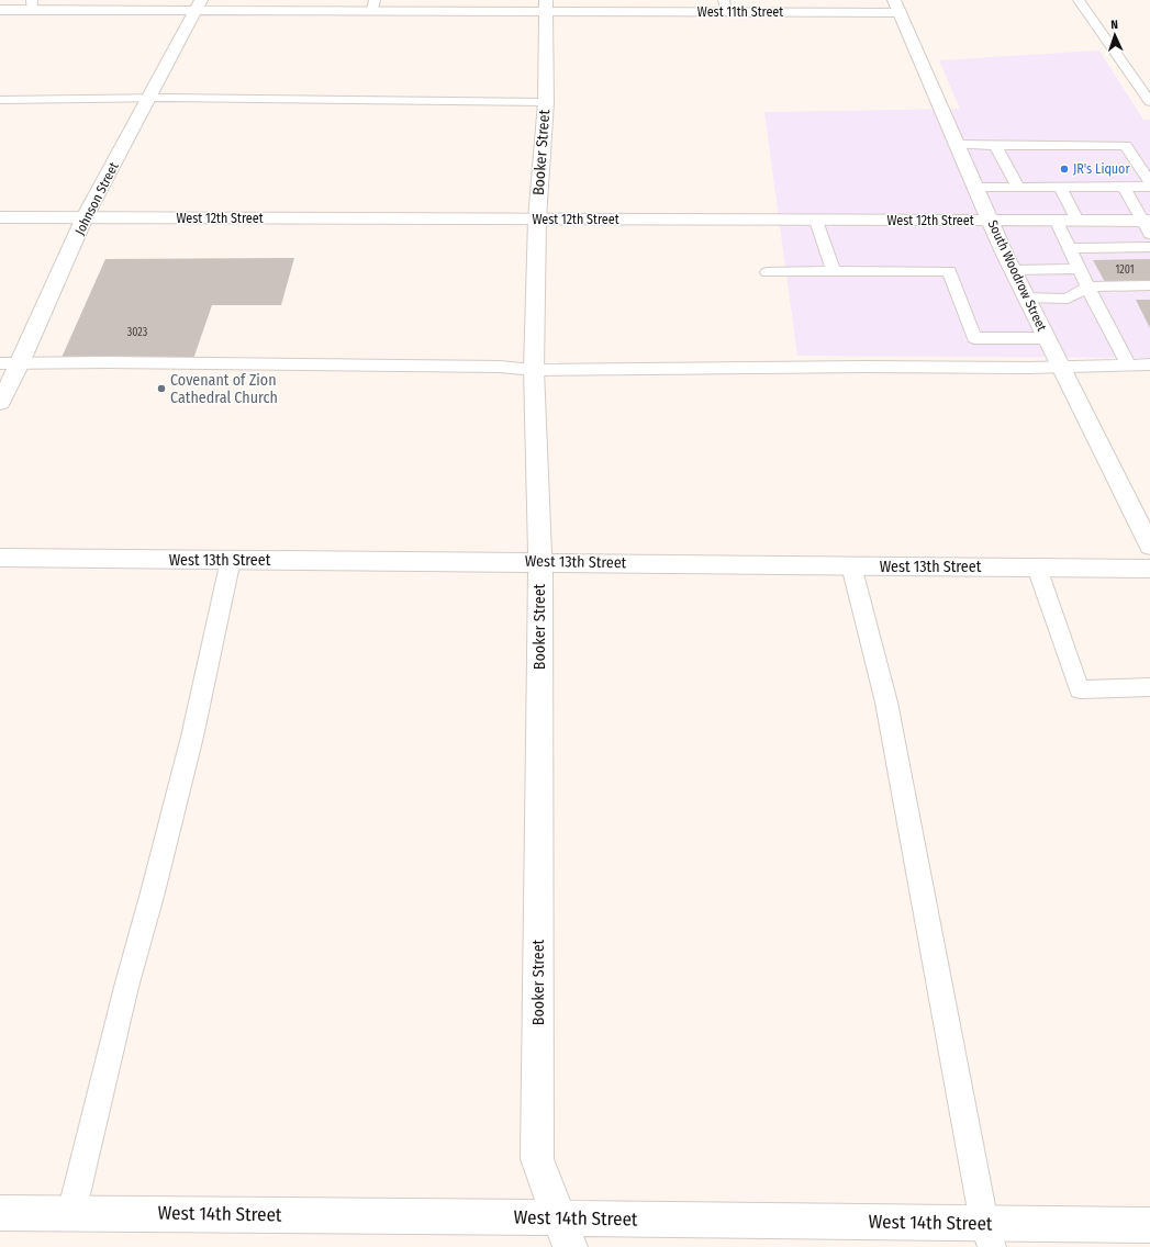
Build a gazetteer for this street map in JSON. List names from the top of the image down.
{
  "streets": {
    "street": [
      "West 11th Street",
      "Booker Street",
      "Johnson Street",
      "West 12th Street",
      "South Woodrow Street",
      "West 13th Street",
      "West 14th Street"
    ]
  },
  "crossings": [
    ["West 11th Street", "Booker Street"],
    ["West 11th Street", "Johnson Street"],
    ["West 11th Street", "South Woodrow Street"],
    ["Booker Street", "West 12th Street"],
    ["Booker Street", "West 13th Street"],
    ["Booker Street", "West 14th Street"],
    ["Johnson Street", "West 12th Street"],
    ["West 12th Street", "South Woodrow Street"]
  ],
  "places": ["JR's Liquor", "Covenant of Zion Cathedral Church"],
  "house_numbers": ["1201", "3023"],
  "north": "top"
}
